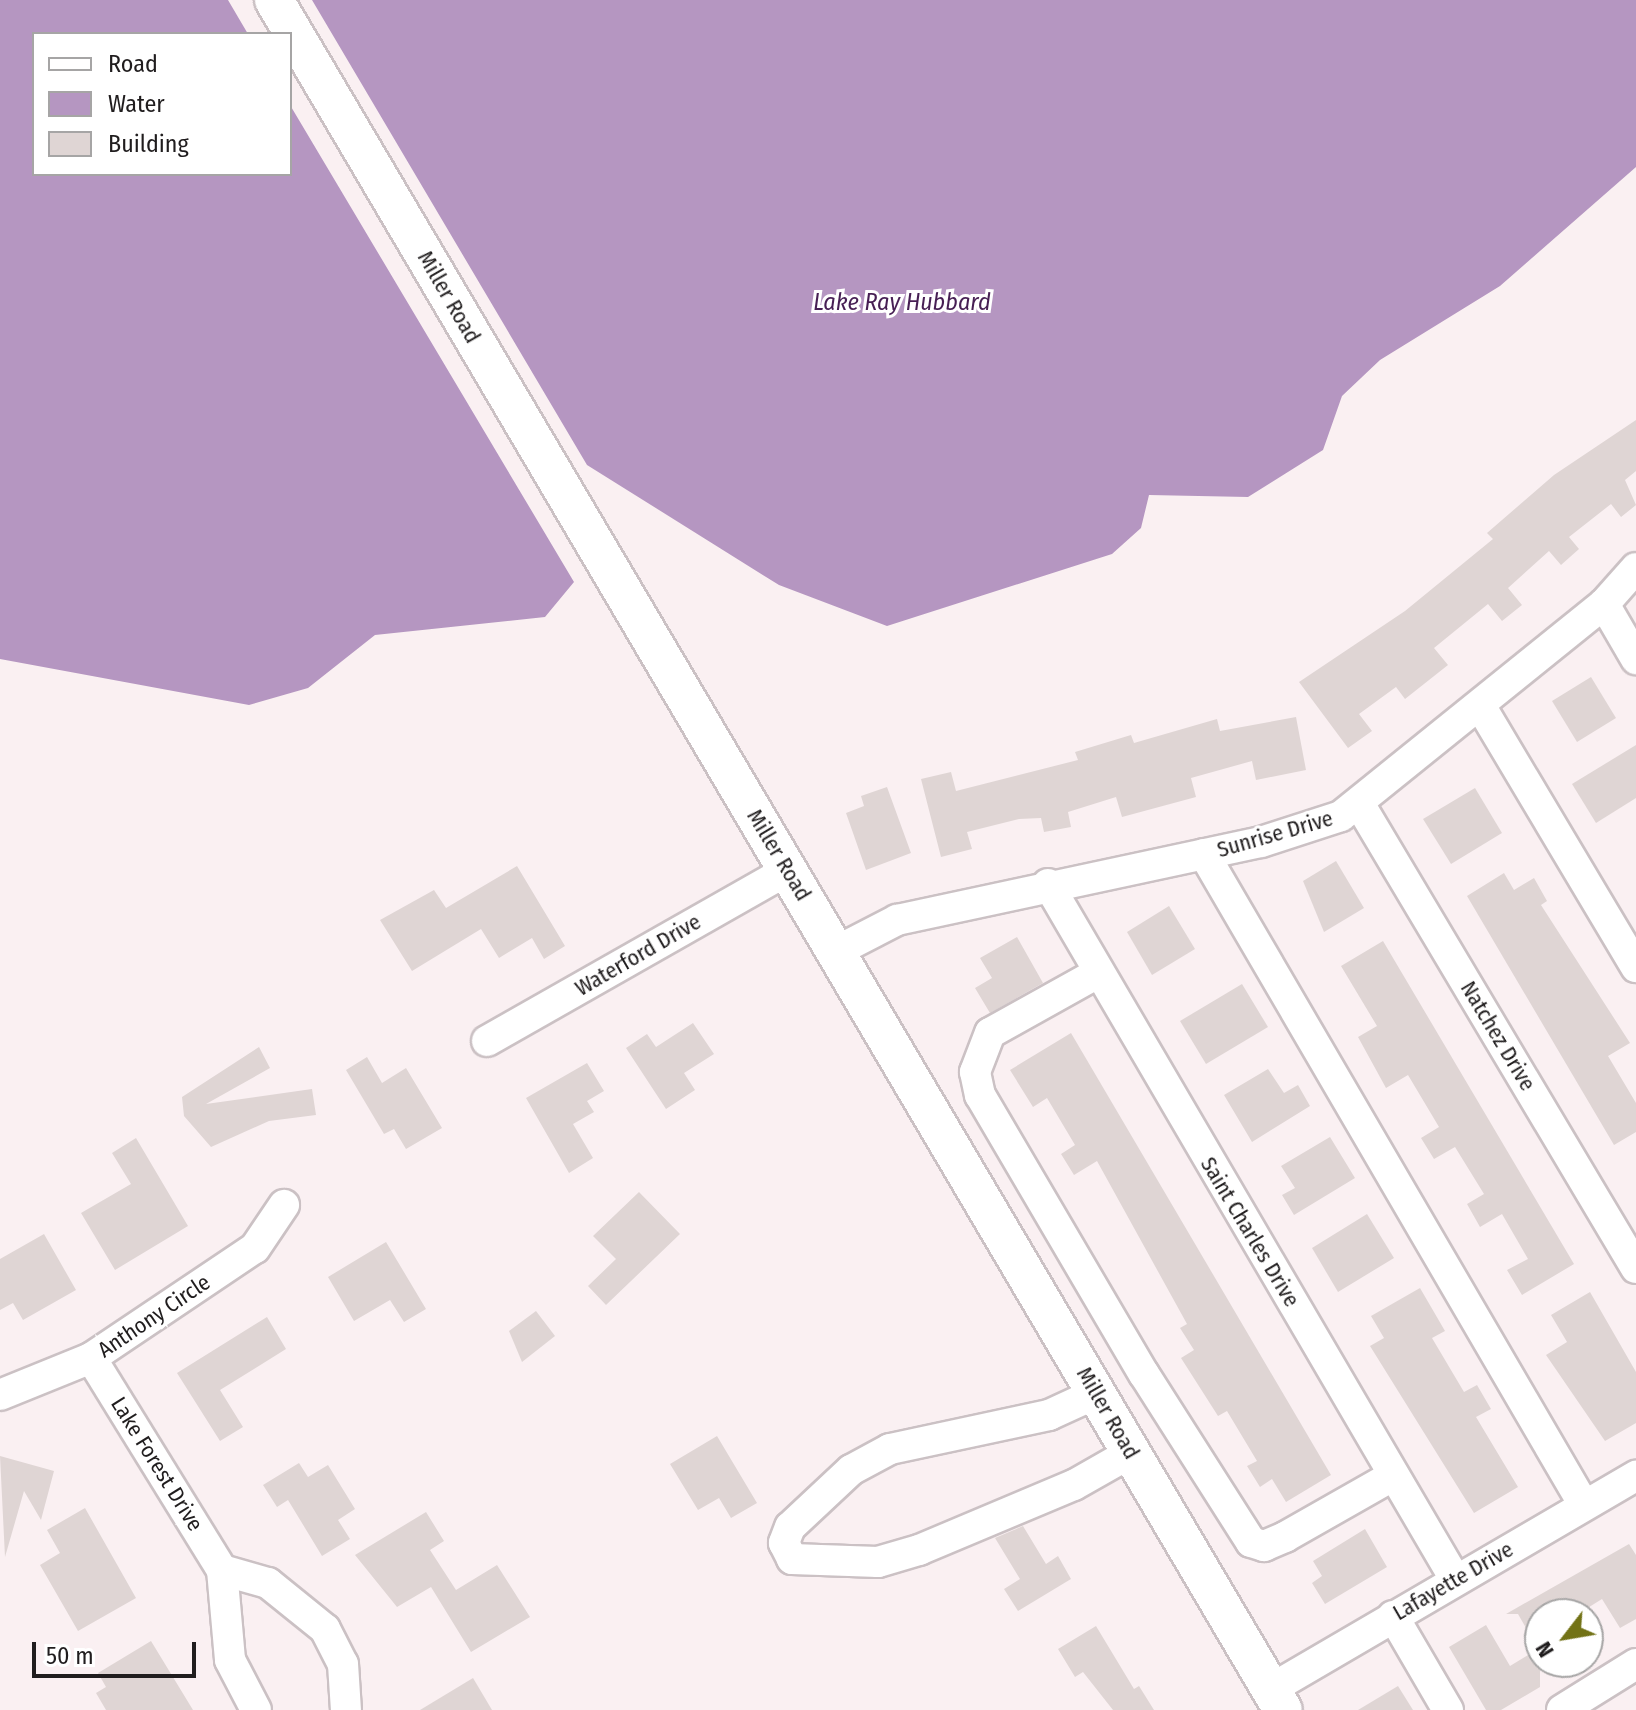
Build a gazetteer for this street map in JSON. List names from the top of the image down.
{
  "streets": {
    "main road": ["Miller Road"],
    "street": [
      "Sunrise Drive",
      "Waterford Drive",
      "Natchez Drive",
      "Saint Charles Drive",
      "Anthony Circle",
      "Lake Forest Drive",
      "Lafayette Drive"
    ]
  },
  "crossings": [
    ["Miller Road", "Sunrise Drive"],
    ["Miller Road", "Waterford Drive"],
    ["Miller Road", "Lafayette Drive"],
    ["Sunrise Drive", "Natchez Drive"],
    ["Sunrise Drive", "Saint Charles Drive"],
    ["Saint Charles Drive", "Lafayette Drive"],
    ["Anthony Circle", "Lake Forest Drive"]
  ],
  "water": ["Lake Ray Hubbard"],
  "legend": ["Road", "Water", "Building"],
  "scale_bar": "50 m",
  "north": "bottom left"
}
